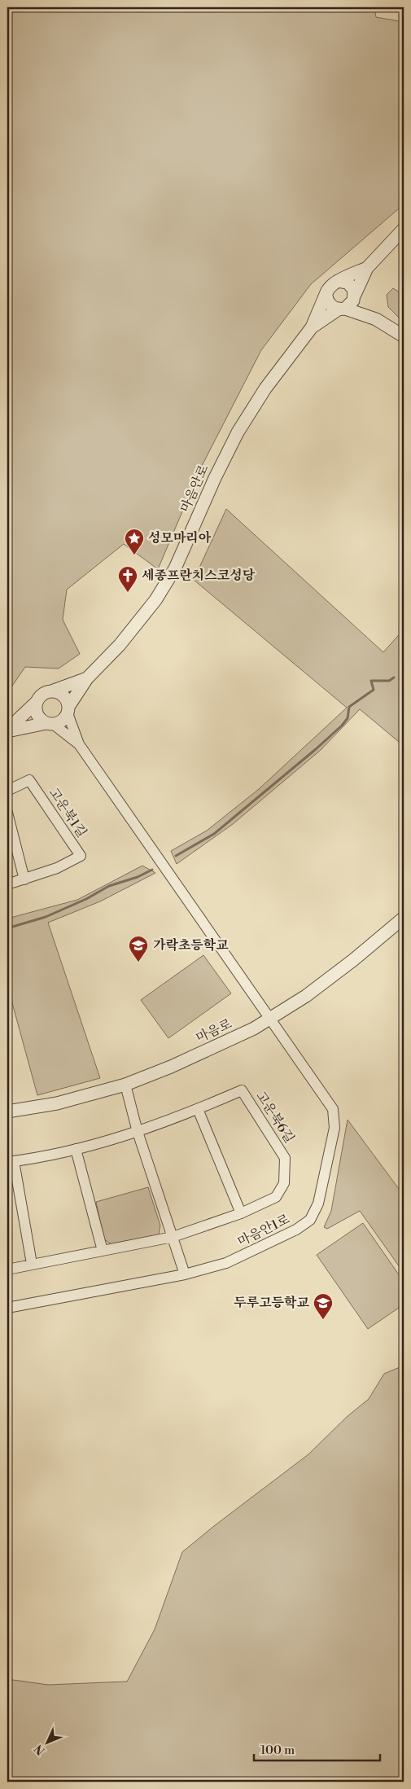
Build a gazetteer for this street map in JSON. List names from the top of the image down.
{
  "streets": {
    "street": [
      "마음안로",
      "고운북1길",
      "마음로",
      "고운북6길",
      "마음안1로"
    ]
  },
  "crossings": [
    ["마음로", "마음안1로"]
  ],
  "places": {
    "place": ["성모마리아"],
    "church": ["세종프란치스코성당"],
    "school or university": ["가락초등학교", "두루고등학교"]
  },
  "scale_bar": "100 m",
  "north": "bottom left"
}
